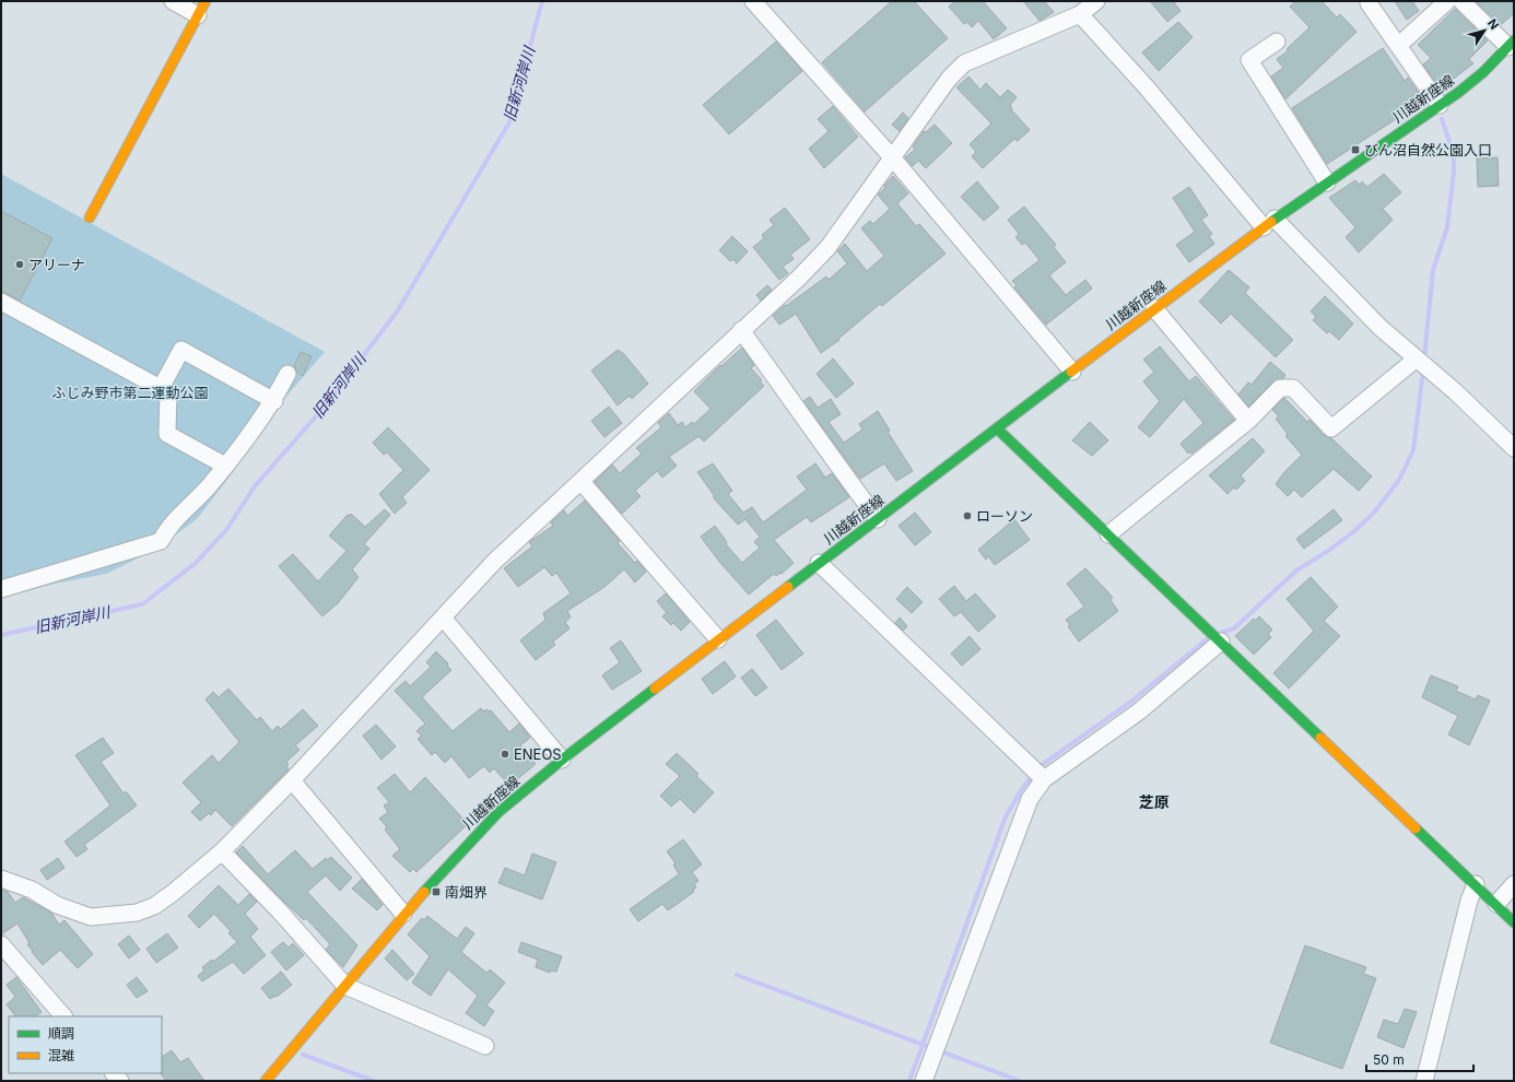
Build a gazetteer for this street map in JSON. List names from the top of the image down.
{
  "streets": {
    "main road": ["川越新座線"]
  },
  "districts": ["芝原"],
  "water": ["旧新河岸川"],
  "parks": ["ふじみ野市第二運動公園"],
  "places": {
    "transit": ["びん沼自然公園入口", "南畑界"],
    "other": ["アリーナ", "ローソン", "ENEOS"]
  },
  "legend": ["順調", "混雑"],
  "scale_bar": "50 m",
  "north": "top right"
}
